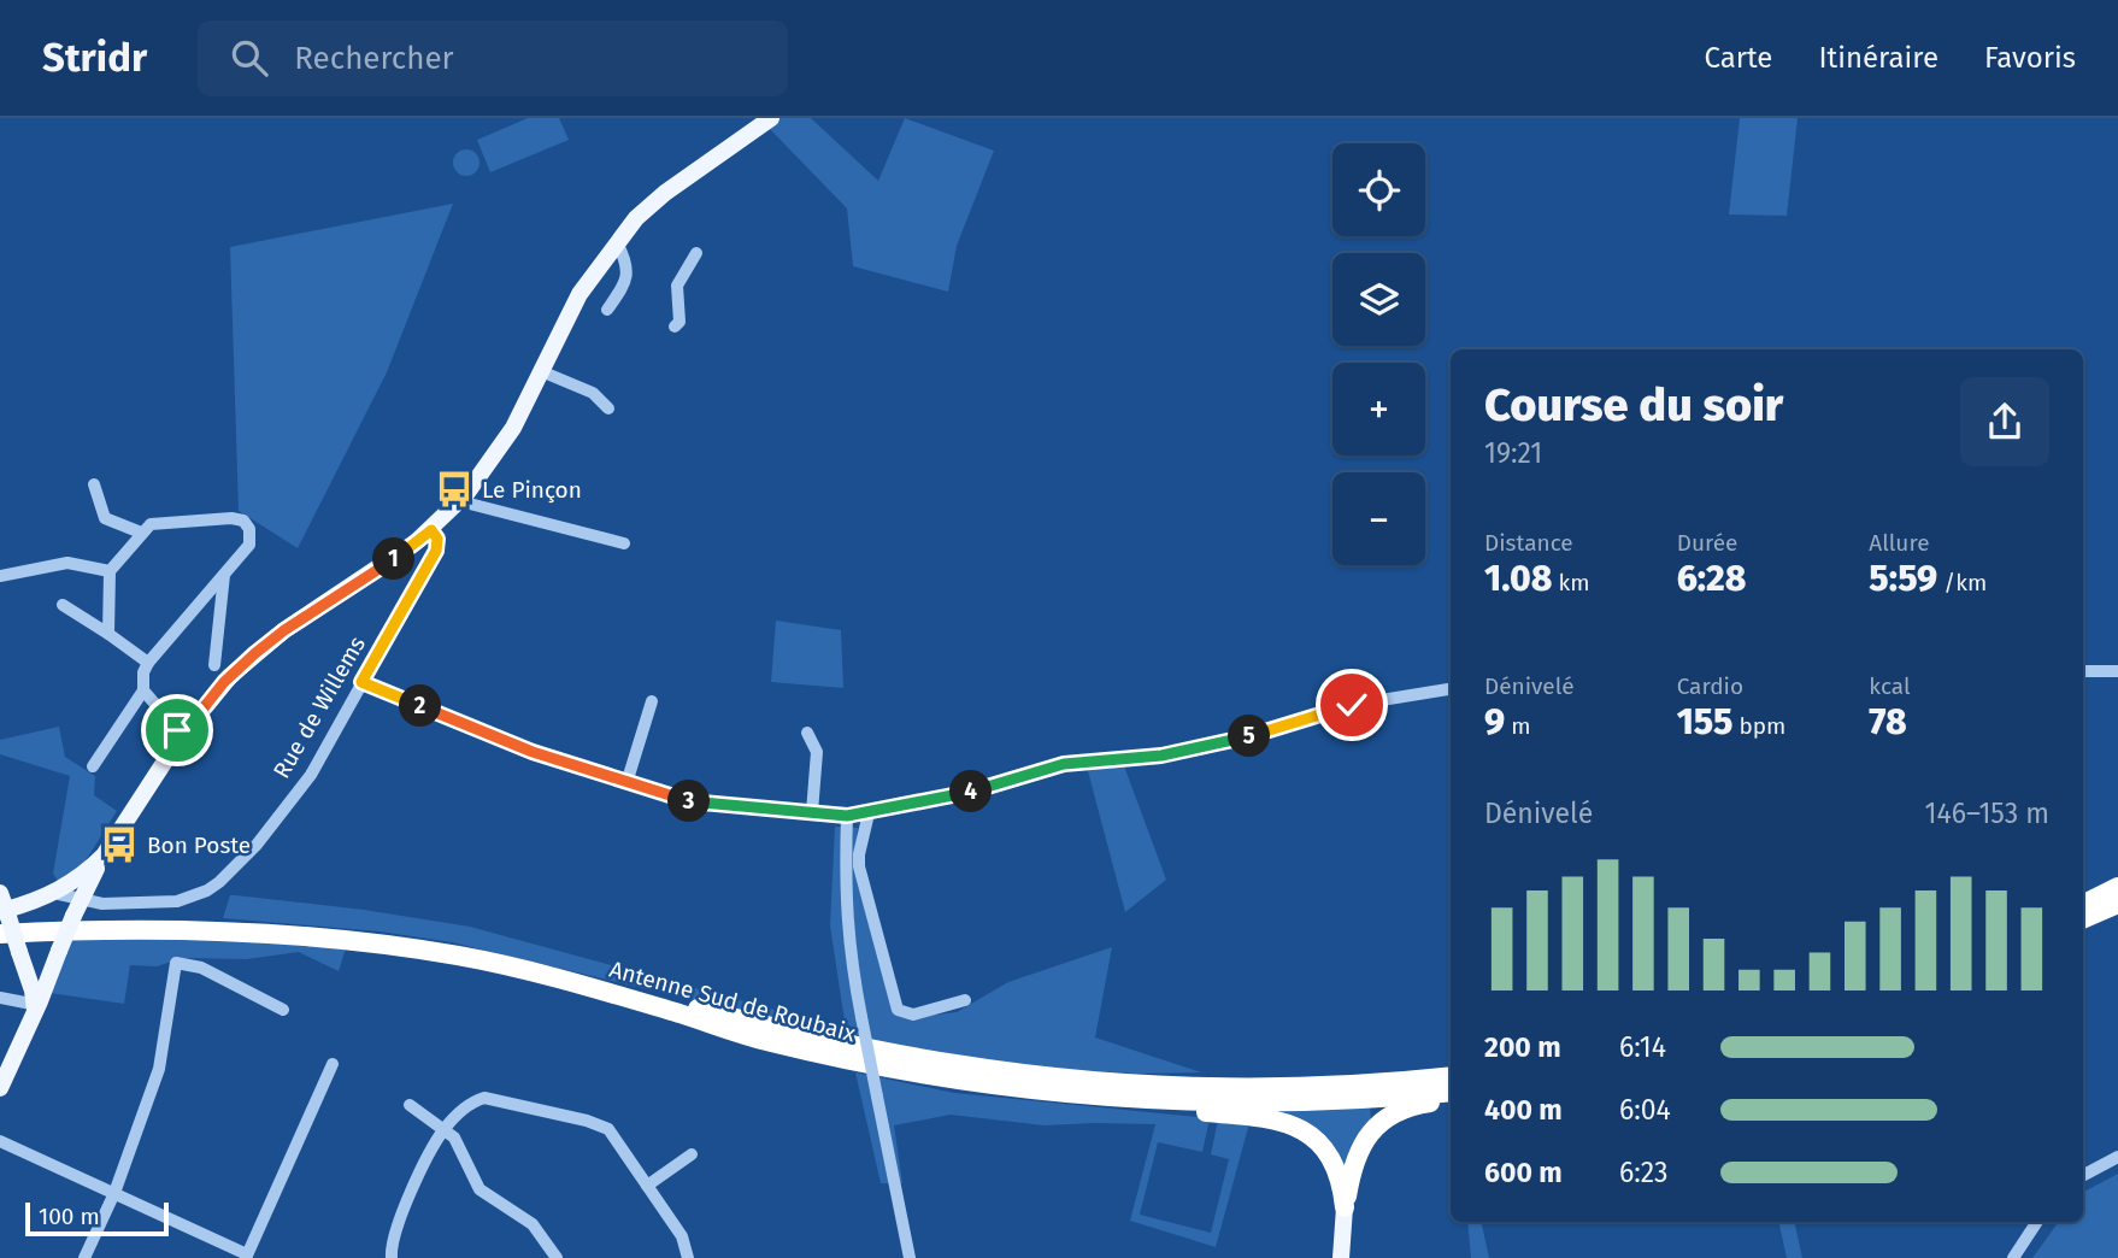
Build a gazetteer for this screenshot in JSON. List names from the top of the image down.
{
  "streets": {
    "highway": ["Antenne Sud de Roubaix"],
    "street": ["Rue de Willems"]
  },
  "places": {
    "bus stop": ["Le Pinçon", "Bon Poste"]
  },
  "scale_bar": "100 m",
  "page": {
    "header": "Stridr",
    "search": "Rechercher",
    "nav": ["Carte", "Itinéraire", "Favoris"],
    "map_buttons": ["+", "−"],
    "heading": ["Course du soir", "19:21"],
    "stats": [
      ["Distance", "1.08 km"],
      ["Durée", "6:28"],
      ["Allure", "5:59 /km"],
      ["Dénivelé", "9 m"],
      ["Cardio", "155 bpm"],
      ["kcal", "78"]
    ],
    "pins": [
      "1",
      "2",
      "5",
      "4",
      "3"
    ],
    "chart": ["Dénivelé", "146–153 m"],
    "list": [
      {
        "name": "200 m",
        "note": "6:14"
      },
      {
        "name": "400 m",
        "note": "6:04"
      },
      {
        "name": "600 m",
        "note": "6:23"
      }
    ],
    "scale": "100 m"
  }
}
